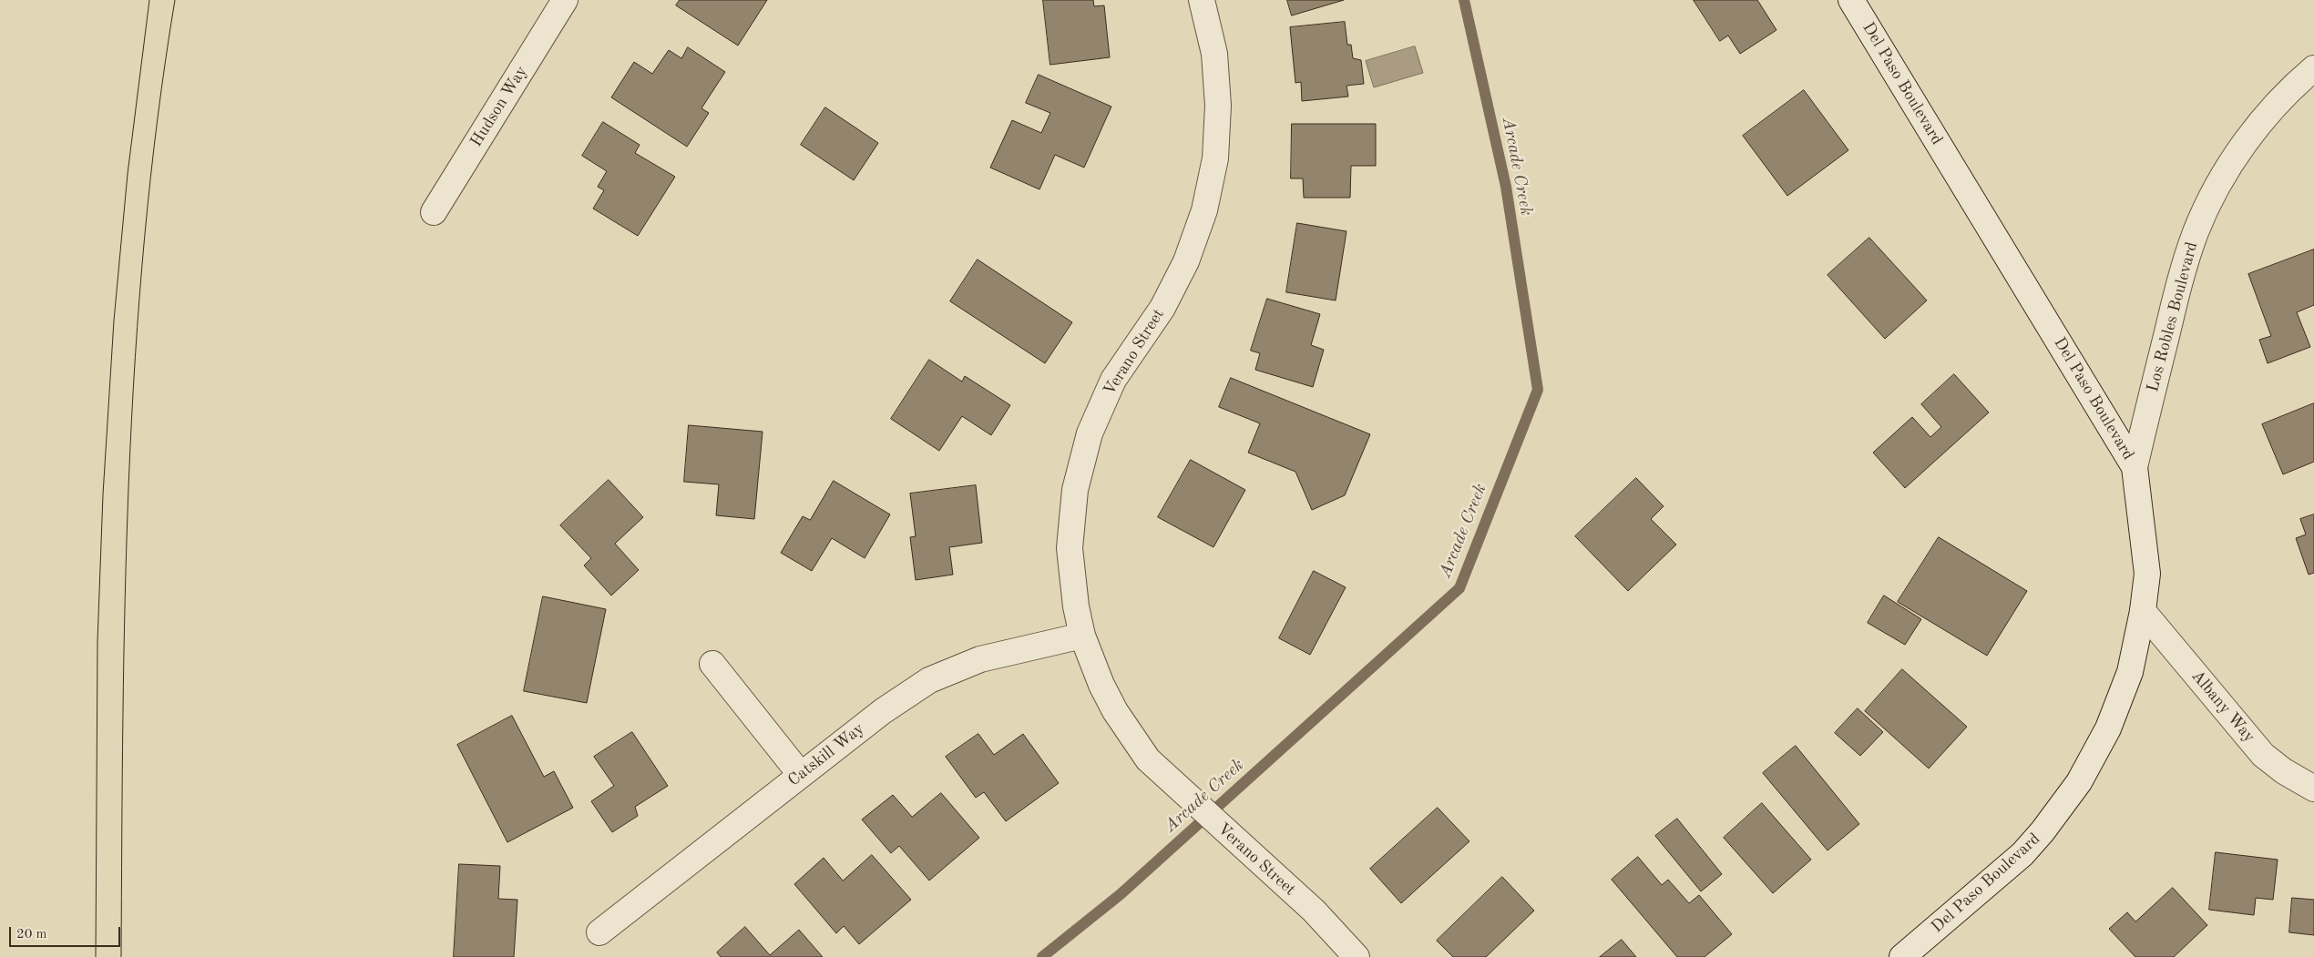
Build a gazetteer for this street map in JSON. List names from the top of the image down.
{
  "streets": {
    "street": [
      "Del Paso Boulevard",
      "Hudson Way",
      "Los Robles Boulevard",
      "Verano Street",
      "Albany Way",
      "Catskill Way"
    ]
  },
  "crossings": [
    ["Del Paso Boulevard", "Los Robles Boulevard"],
    ["Del Paso Boulevard", "Albany Way"],
    ["Verano Street", "Catskill Way"]
  ],
  "water": ["Arcade Creek"],
  "scale_bar": "20 m"
}
